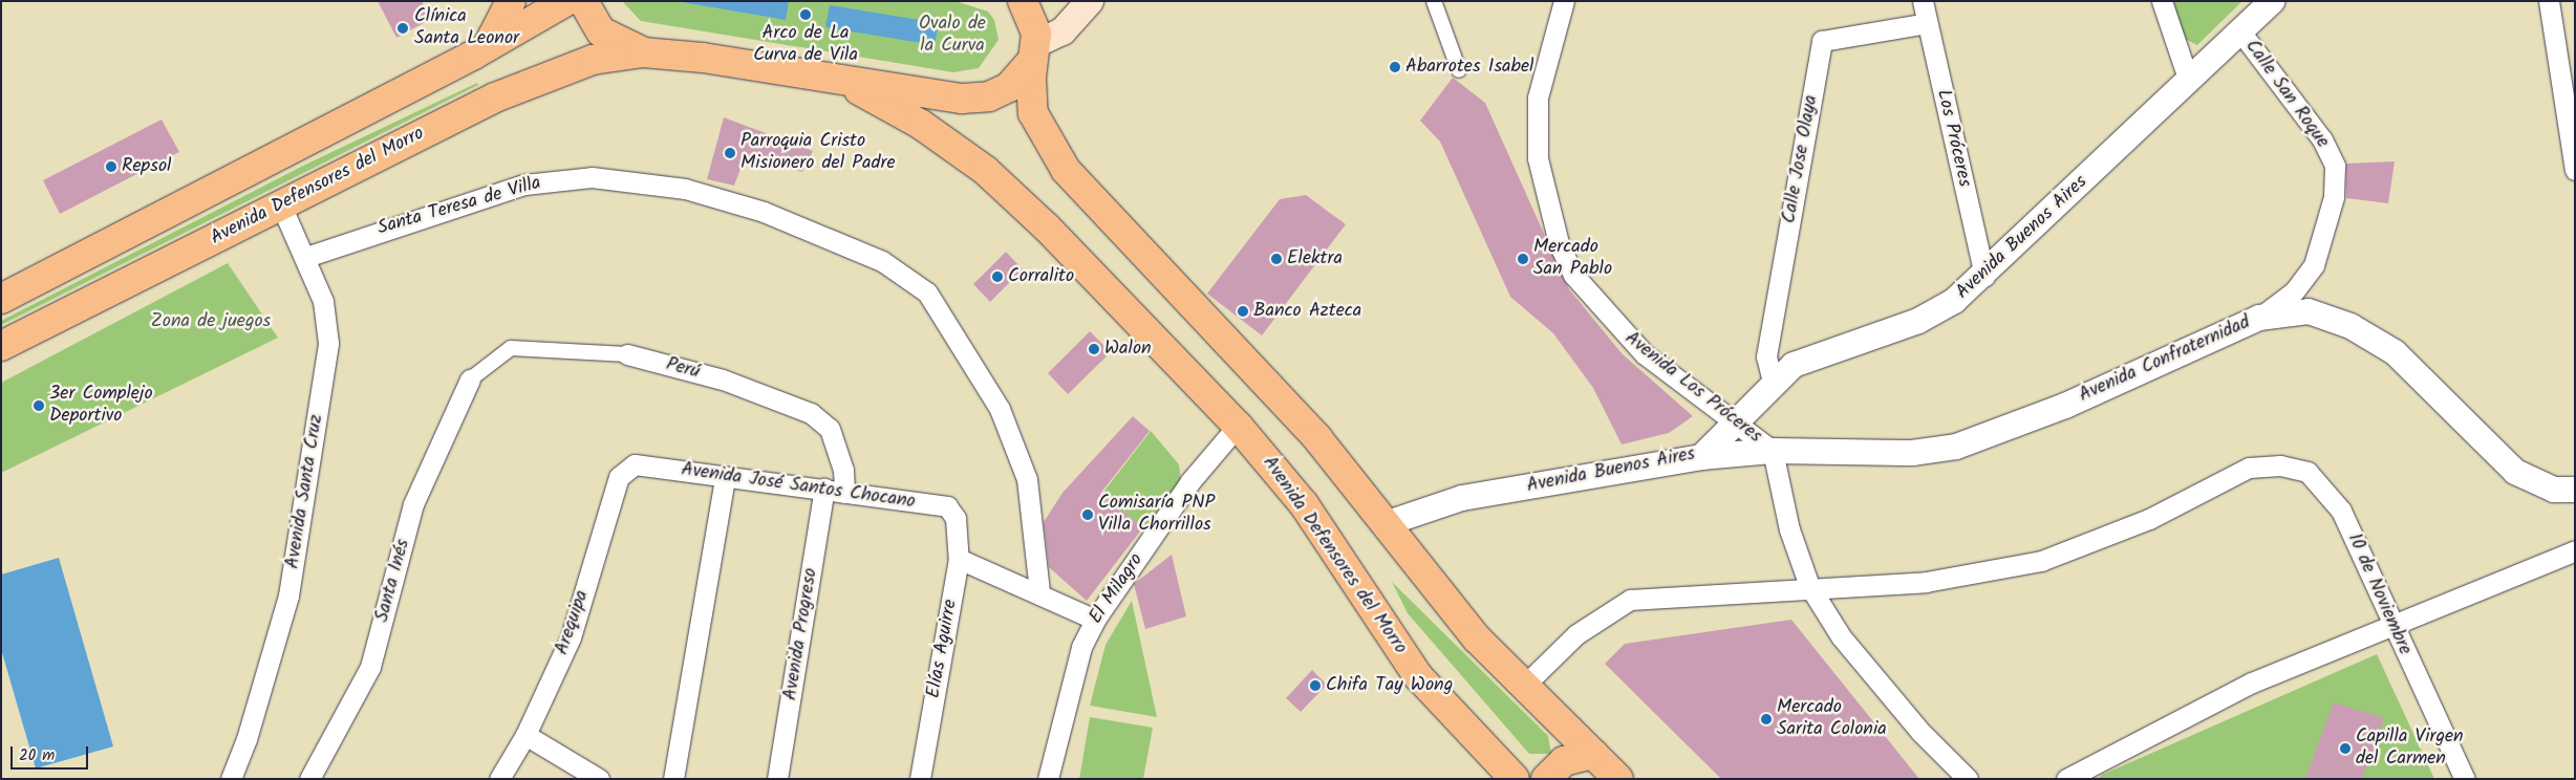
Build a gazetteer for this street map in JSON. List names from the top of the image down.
{
  "streets": {
    "main road": ["Avenida Defensores del Morro"],
    "street": [
      "Calle San Roque",
      "Los Próceres",
      "Calle Jose Olaya",
      "Santa Teresa de Villa",
      "Avenida Buenos Aires",
      "Avenida Confraternidad",
      "Perú",
      "Avenida Los Próceres",
      "Avenida José Santos Chocano",
      "Avenida Santa Cruz",
      "Santa Inés",
      "El Milagro",
      "10 de Noviembre",
      "Arequipa",
      "Avenida Progreso",
      "Elías Aguirre"
    ]
  },
  "crossings": [
    ["Calle San Roque", "Avenida Buenos Aires"],
    ["Calle San Roque", "Avenida Confraternidad"],
    ["Los Próceres", "Calle Jose Olaya"],
    ["Los Próceres", "Avenida Buenos Aires"],
    ["Calle Jose Olaya", "Avenida Buenos Aires"],
    ["Avenida Defensores del Morro", "Avenida Santa Cruz"],
    ["Avenida Defensores del Morro", "El Milagro"],
    ["Santa Teresa de Villa", "Avenida Santa Cruz"],
    ["Avenida Buenos Aires", "Avenida Confraternidad"],
    ["Avenida Buenos Aires", "Avenida Los Próceres"],
    ["Avenida Confraternidad", "Avenida Los Próceres"],
    ["Perú", "Avenida José Santos Chocano"],
    ["Perú", "Santa Inés"],
    ["Avenida José Santos Chocano", "Arequipa"],
    ["Avenida José Santos Chocano", "Avenida Progreso"],
    ["Avenida José Santos Chocano", "Elías Aguirre"]
  ],
  "parks": ["Ovalo de la Curva", "Zona de juegos"],
  "places": [
    "Arco de La Curva de Vila",
    "Clínica Santa Leonor",
    "Abarrotes Isabel",
    "Parroquia Cristo Misionero del Padre",
    "Repsol",
    "Elektra",
    "Mercado San Pablo",
    "Corralito",
    "Banco Azteca",
    "Walon",
    "3er Complejo Deportivo",
    "Comisaría PNP Villa Chorrillos",
    "Chifa Tay Wong",
    "Mercado Sarita Colonia",
    "Capilla Virgen del Carmen"
  ],
  "scale_bar": "20 m"
}
